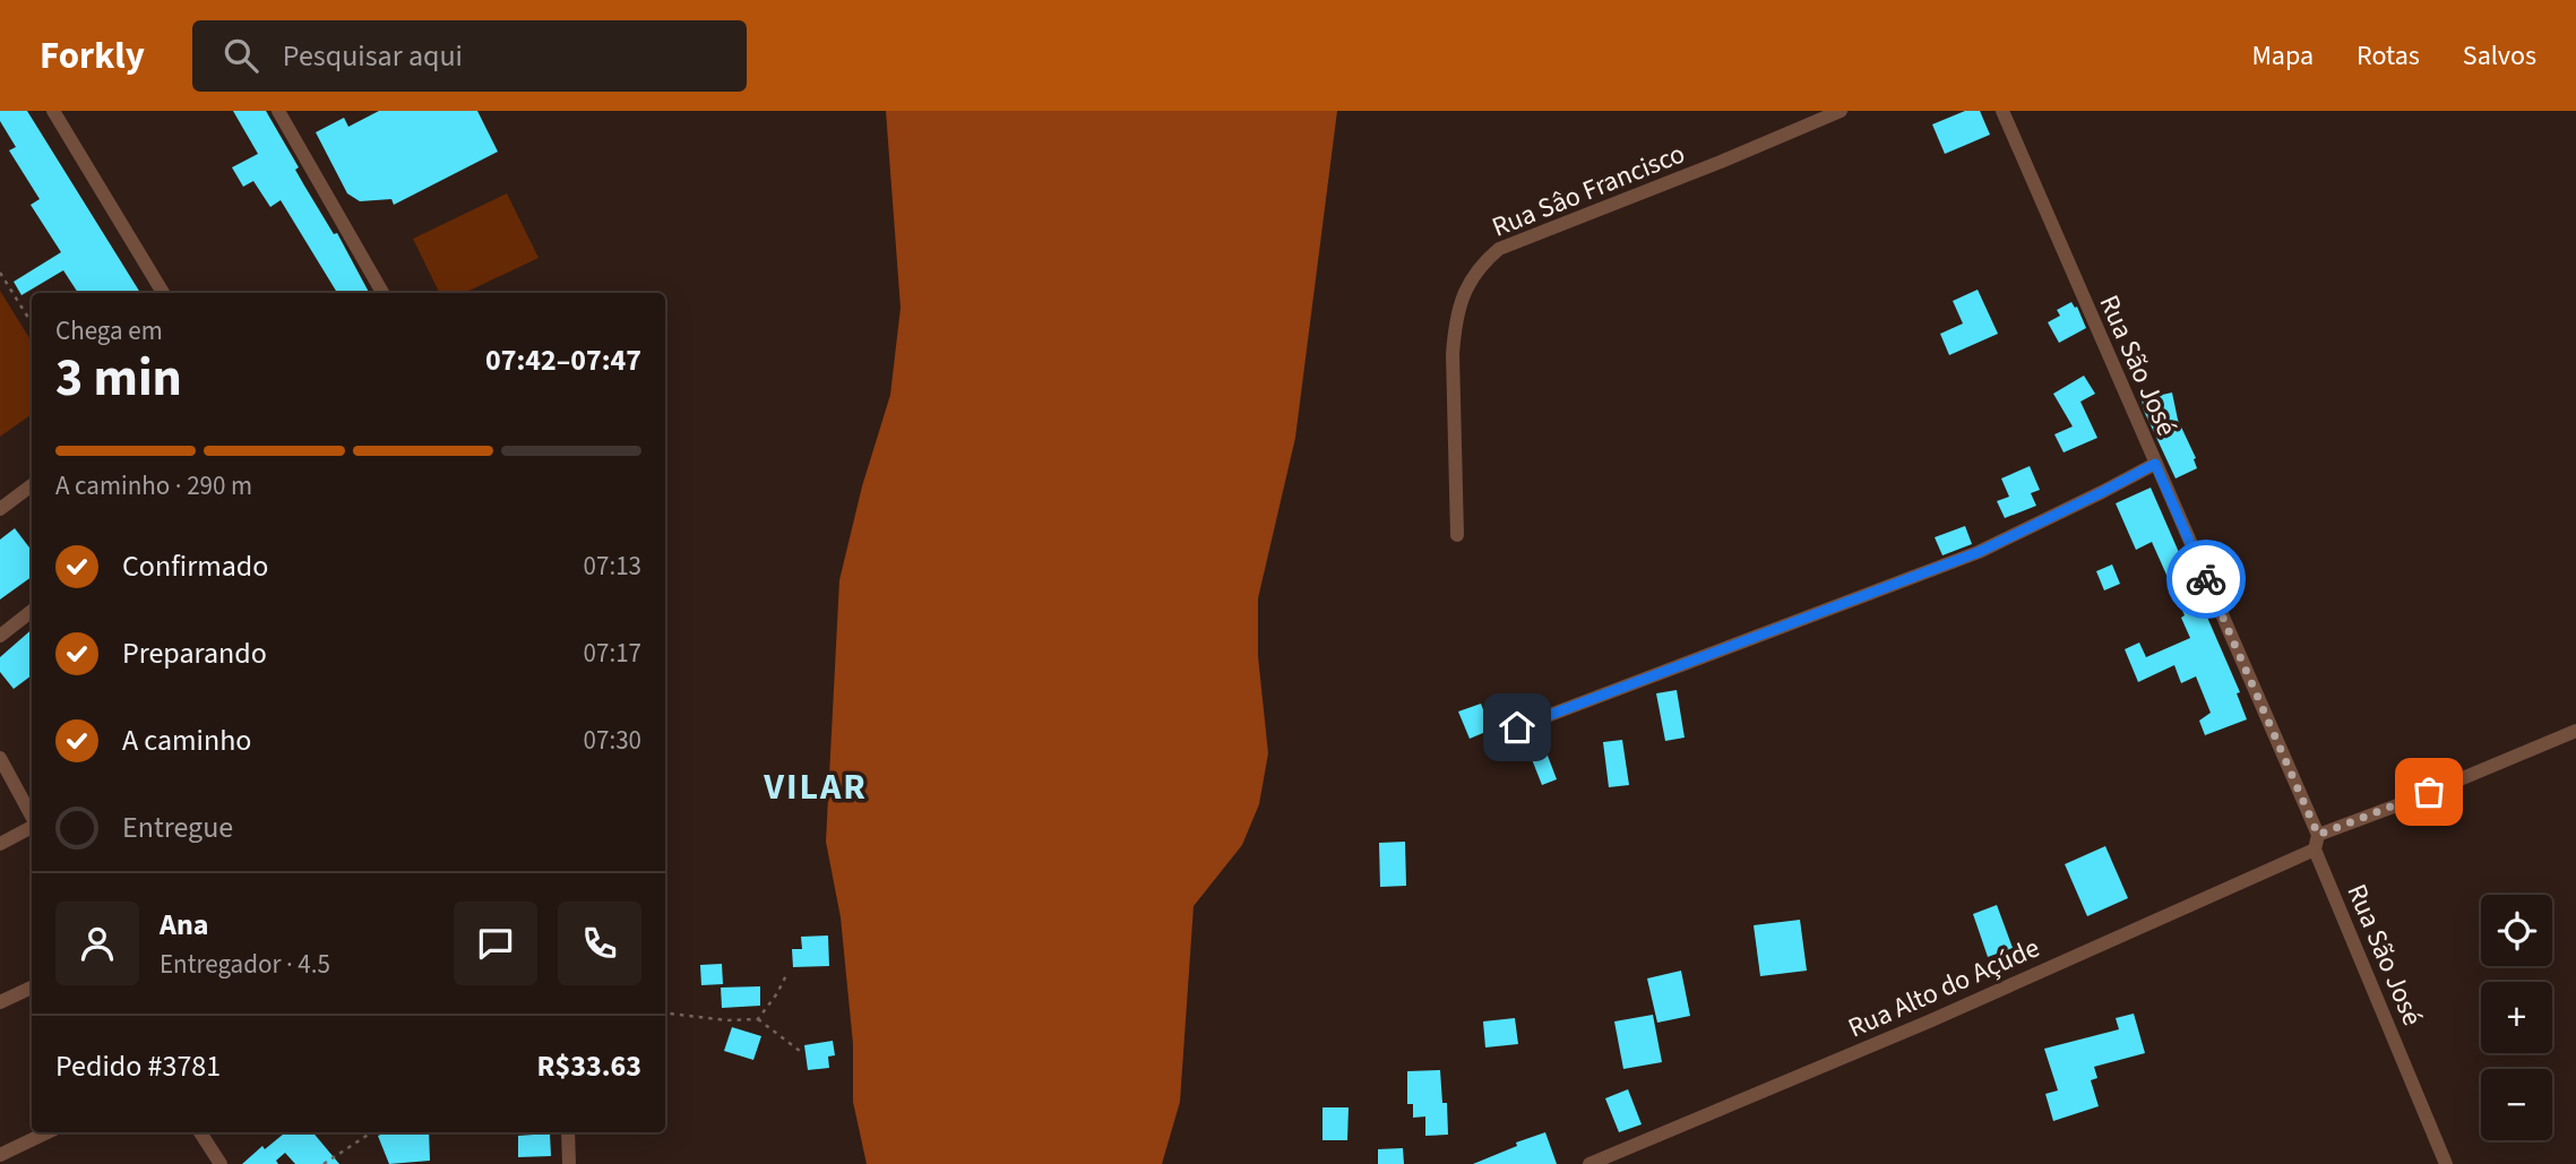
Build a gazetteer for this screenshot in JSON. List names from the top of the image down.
{
  "streets": {
    "street": ["Rua Sâo Francisco", "Rua São José", "Rua Alto do Açúde"]
  },
  "crossings": [
    ["Rua São José", "Rua Alto do Açúde"]
  ],
  "districts": ["VILAR"],
  "page": {
    "header": "Forkly",
    "search": "Pesquisar aqui",
    "nav": ["Mapa", "Rotas", "Salvos"],
    "heading": ["3 min", "Chega em", "07:42–07:47"],
    "panel": [
      "Ana",
      "Entregador · 4.5",
      "Pedido #3781",
      "R$33.63"
    ],
    "bar": "A caminho · 290 m",
    "list": [
      ["Confirmado", "07:13"],
      ["Preparando", "07:17"],
      ["A caminho", "07:30"],
      "Entregue"
    ],
    "map_buttons": ["+", "−"]
  }
}
